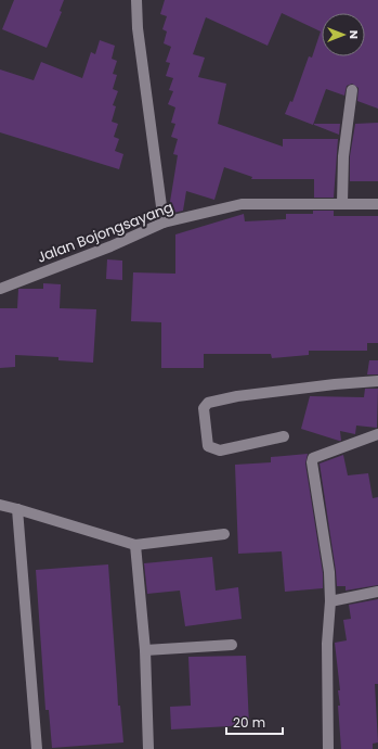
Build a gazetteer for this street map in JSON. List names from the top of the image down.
{
  "streets": {
    "street": ["Jalan Bojongsayang"]
  },
  "scale_bar": "20 m",
  "north": "right"
}
